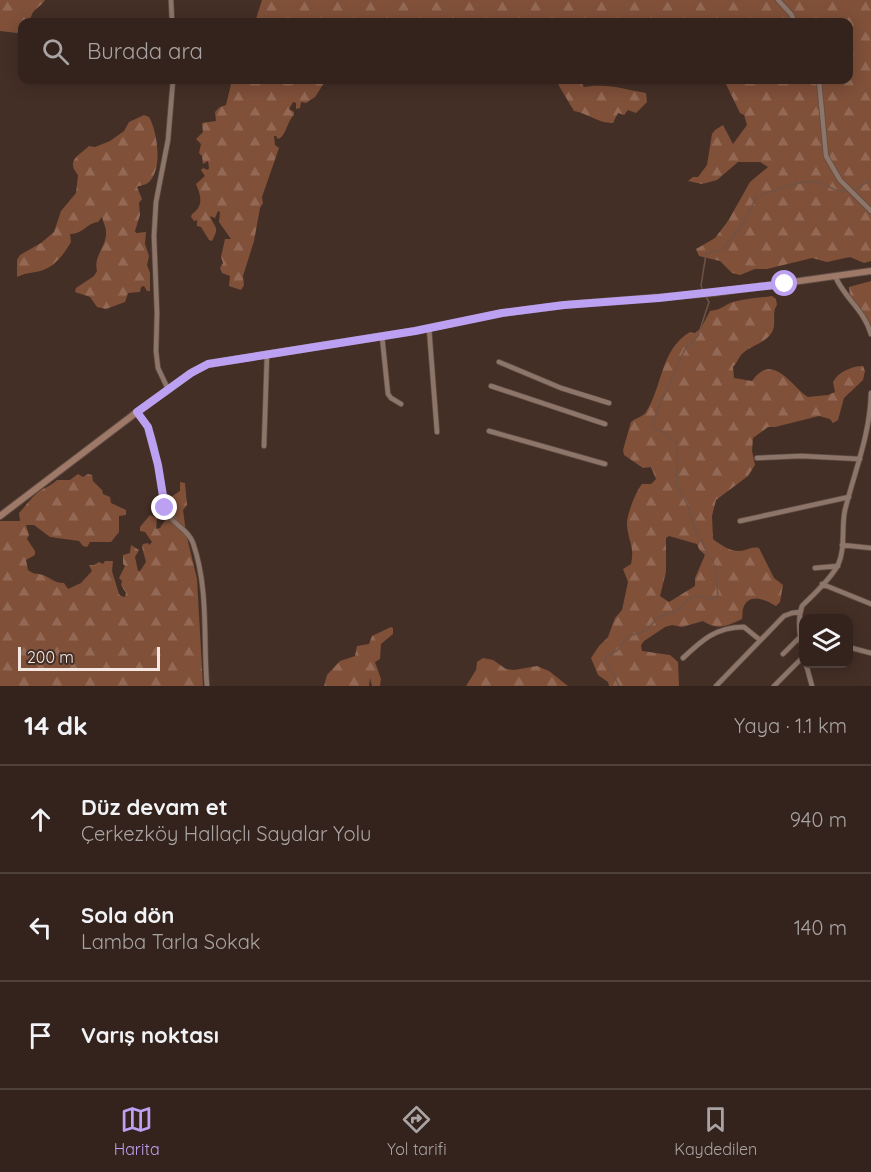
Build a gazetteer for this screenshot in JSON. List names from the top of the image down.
{
  "scale_bar": "200 m",
  "page": {
    "search": "Burada ara",
    "scale": "200 m",
    "heading": ["14 dk", "Yaya · 1.1 km"],
    "list": [
      ["Düz devam et", "Çerkezköy Hallaçlı Sayalar Yolu", "940 m"],
      ["Sola dön", "Lamba Tarla Sokak", "140 m"],
      "Varış noktası"
    ],
    "nav": ["Harita", "Yol tarifi", "Kaydedilen"]
  }
}
